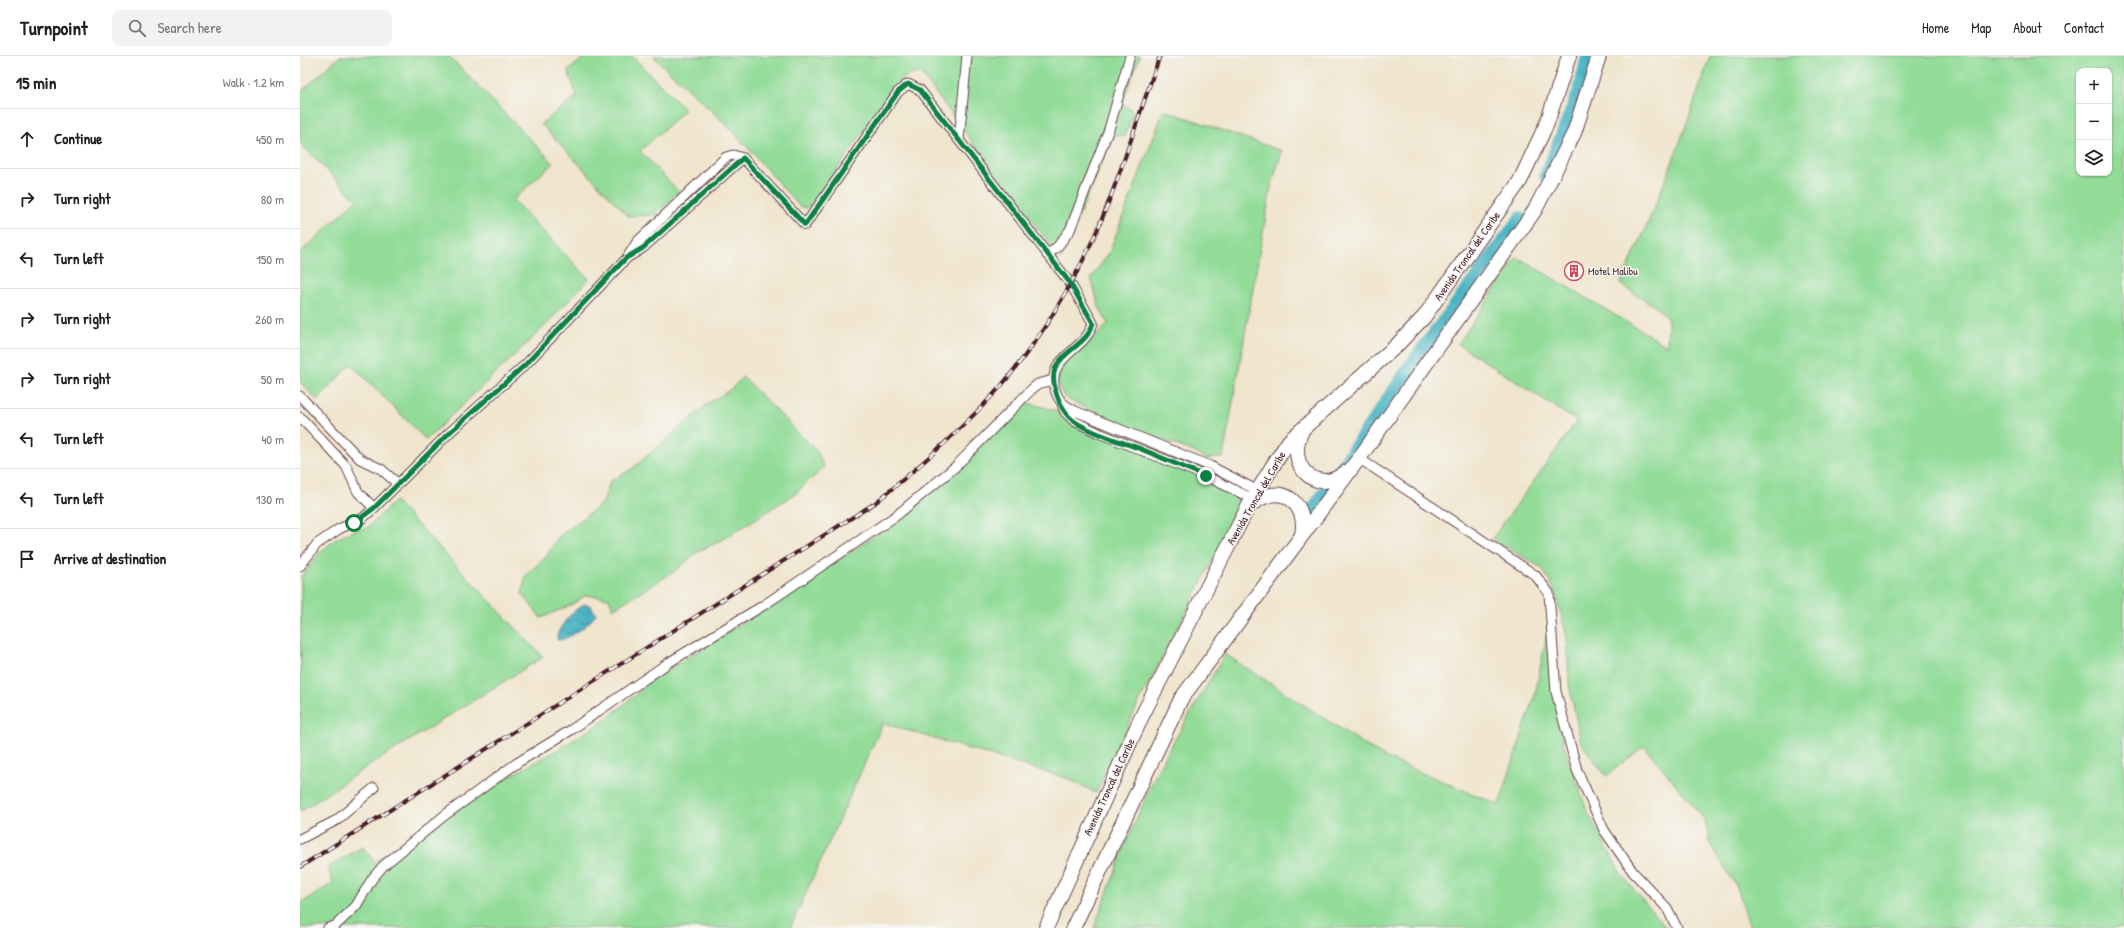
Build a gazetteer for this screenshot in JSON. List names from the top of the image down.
{
  "streets": {
    "highway": ["Avenida Troncal del Caribe"]
  },
  "places": {
    "building": ["Motel Malibu"]
  },
  "page": {
    "header": "Turnpoint",
    "search": "Search here",
    "nav": [
      "Home",
      "Map",
      "About",
      "Contact"
    ],
    "heading": ["15 min", "Walk · 1.2 km"],
    "map_buttons": ["+", "−"],
    "list": [
      ["Continue", "450 m"],
      ["Turn right", "80 m"],
      ["Turn left", "150 m"],
      ["Turn right", "260 m"],
      ["Turn right", "50 m"],
      ["Turn left", "40 m"],
      ["Turn left", "130 m"],
      "Arrive at destination"
    ]
  }
}
